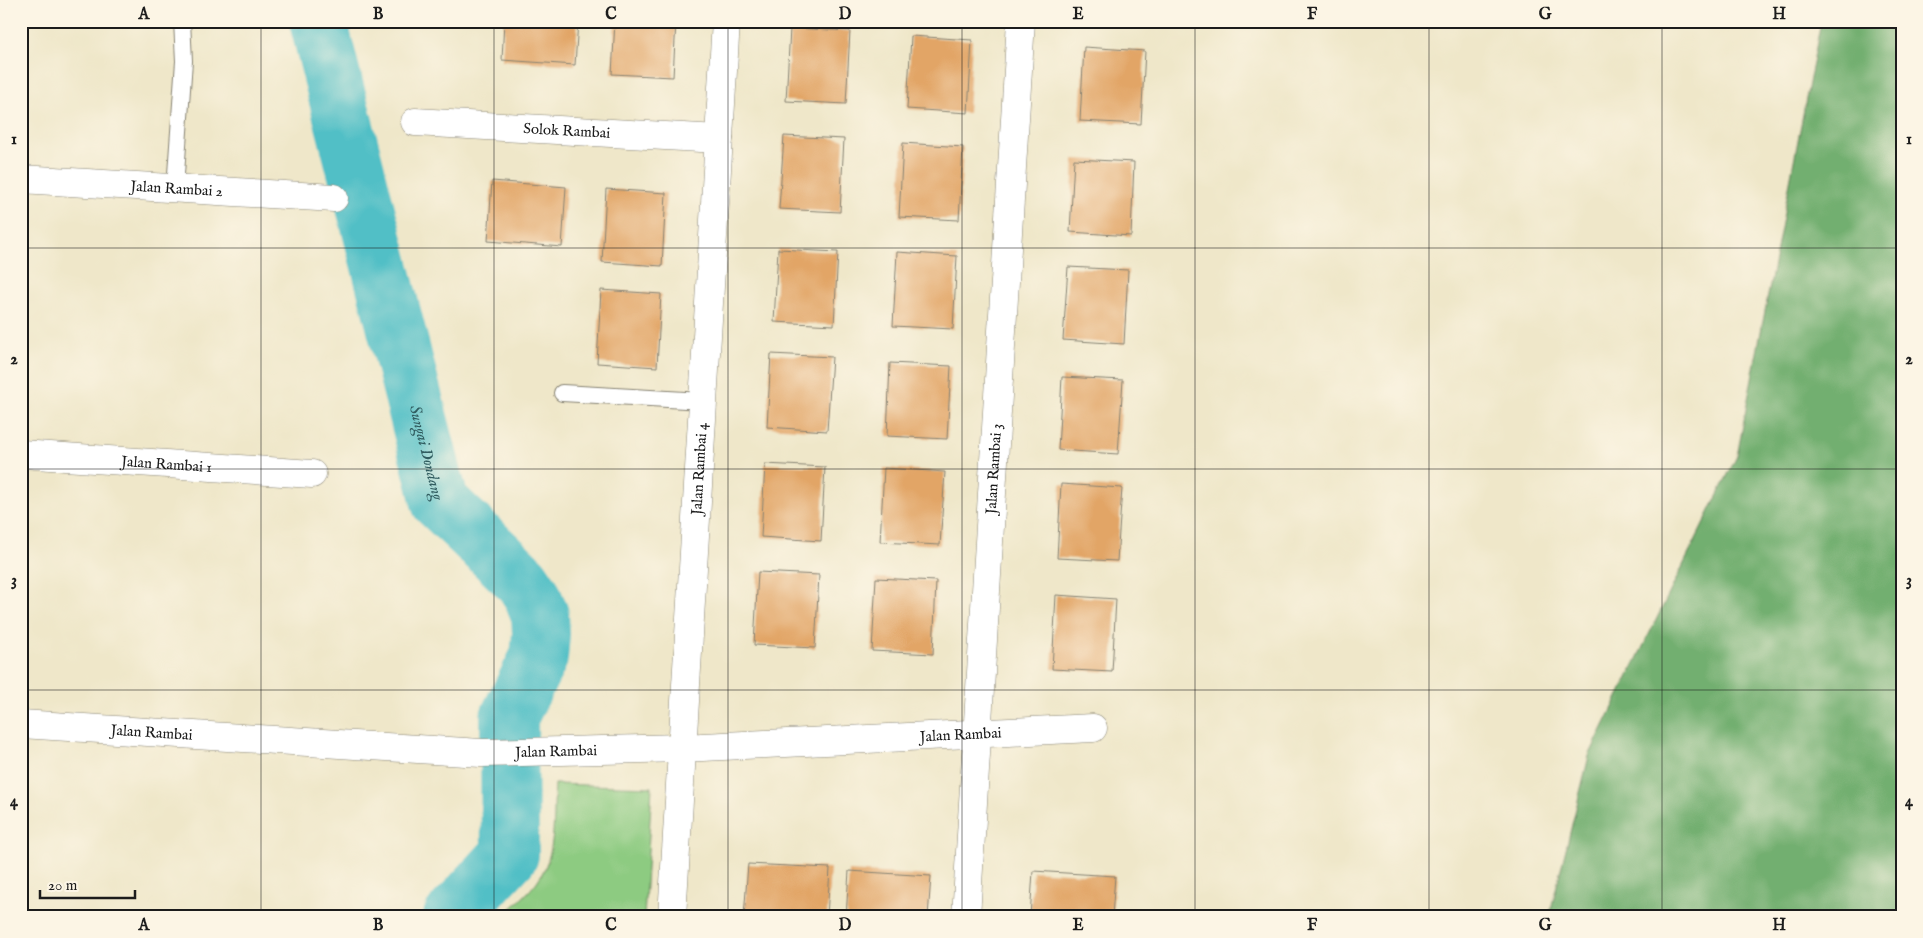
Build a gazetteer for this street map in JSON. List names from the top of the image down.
{
  "streets": {
    "street": [
      "Solok Rambai",
      "Jalan Rambai 2",
      "Jalan Rambai 1",
      "Jalan Rambai 4",
      "Jalan Rambai 3",
      "Jalan Rambai"
    ]
  },
  "crossings": [
    ["Solok Rambai", "Jalan Rambai 4"],
    ["Jalan Rambai 4", "Jalan Rambai"],
    ["Jalan Rambai 3", "Jalan Rambai"]
  ],
  "water": ["Sungai Dondang"],
  "scale_bar": "20 m",
  "grid": {
    "columns": [
      "A",
      "B",
      "C",
      "D",
      "E",
      "F",
      "G",
      "H"
    ],
    "rows": [
      "1",
      "2",
      "3",
      "4"
    ]
  }
}
